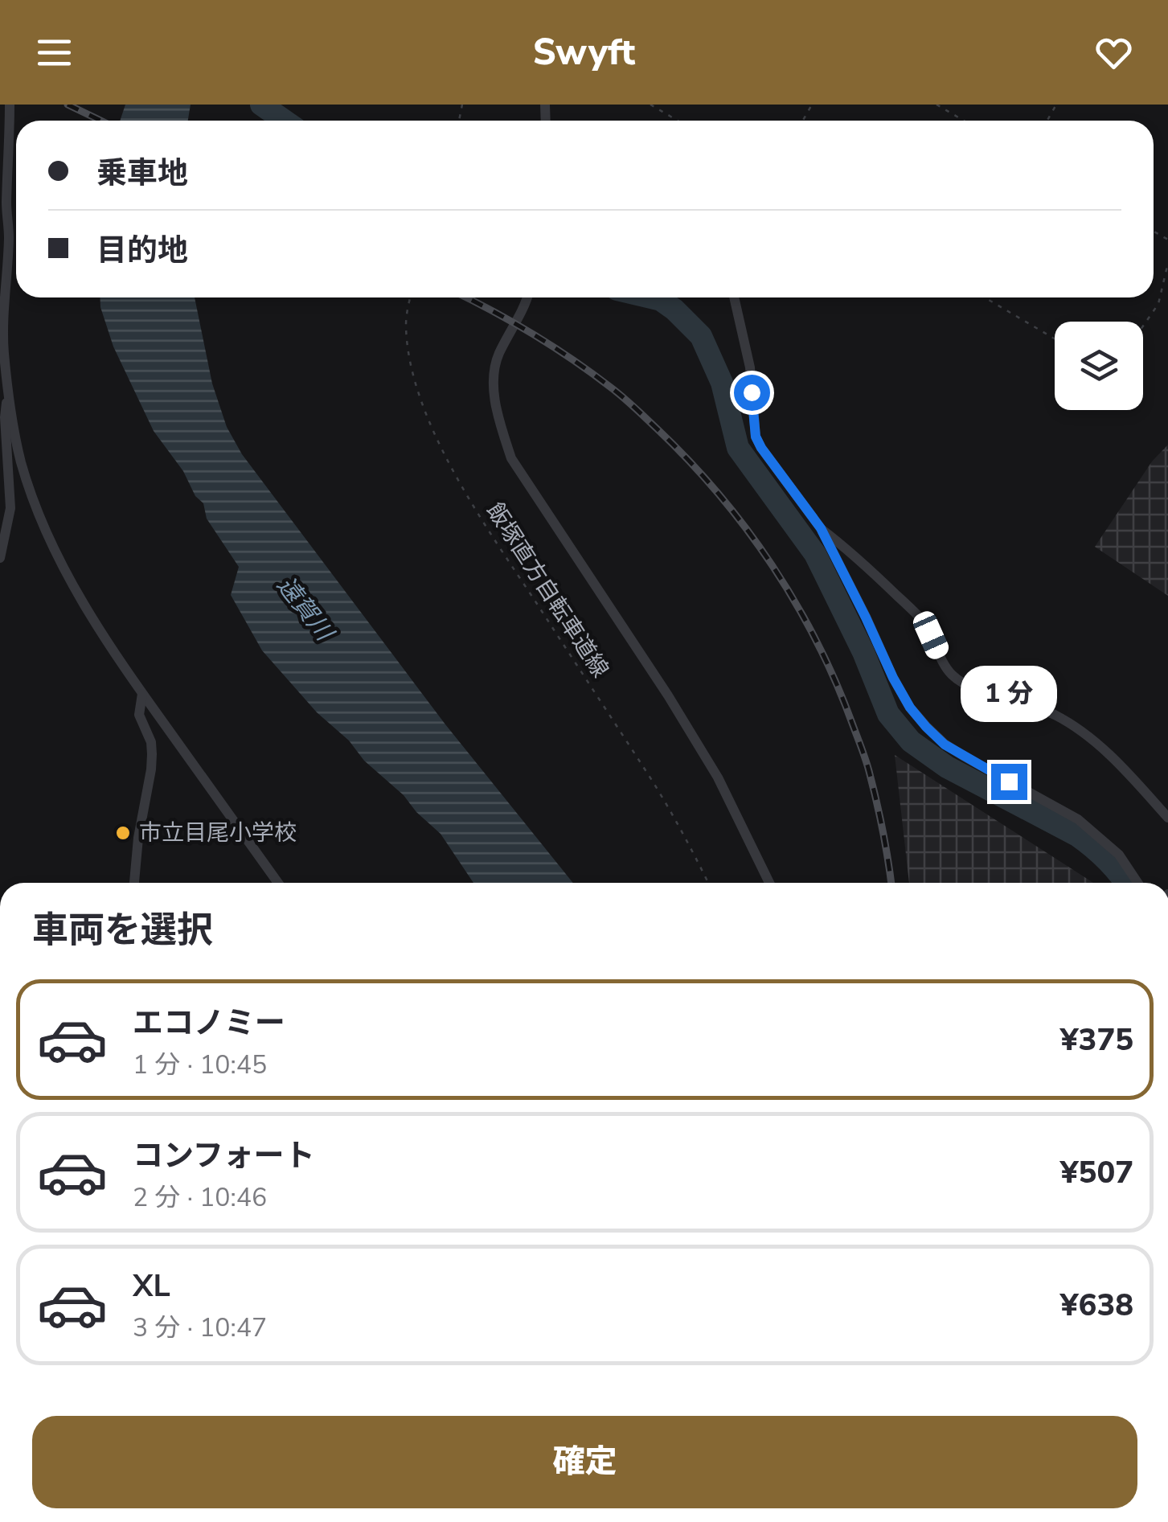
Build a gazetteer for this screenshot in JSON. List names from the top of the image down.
{
  "streets": {
    "path": ["飯塚直方自転車道線"]
  },
  "water": ["遠賀川"],
  "places": ["市立目尾小学校"],
  "page": {
    "header": "Swyft",
    "banner": ["乗車地", "目的地"],
    "bubble": "1 分",
    "heading": "車両を選択",
    "list": [
      {
        "name": "エコノミー",
        "note": "1 分 · 10:45",
        "value": "¥375"
      },
      {
        "name": "コンフォート",
        "note": "2 分 · 10:46",
        "value": "¥507"
      },
      {
        "name": "XL",
        "note": "3 分 · 10:47",
        "value": "¥638"
      }
    ],
    "buttons": "確定"
  }
}
